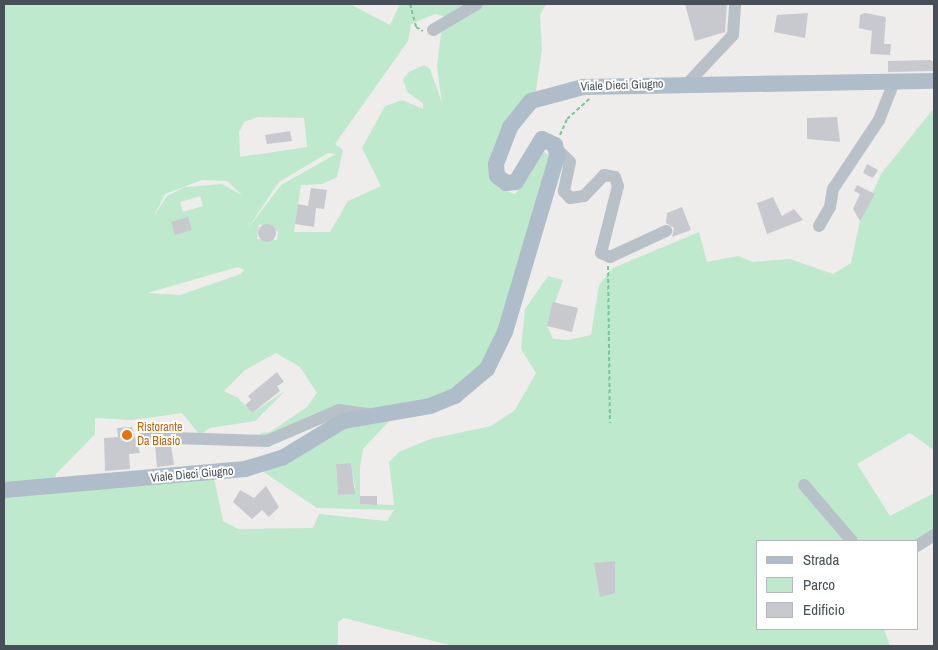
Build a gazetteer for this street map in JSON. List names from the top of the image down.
{
  "streets": {
    "main road": ["Viale Dieci Giugno"]
  },
  "places": ["Ristorante Da Biasio"],
  "legend": ["Strada", "Parco", "Edificio"]
}
